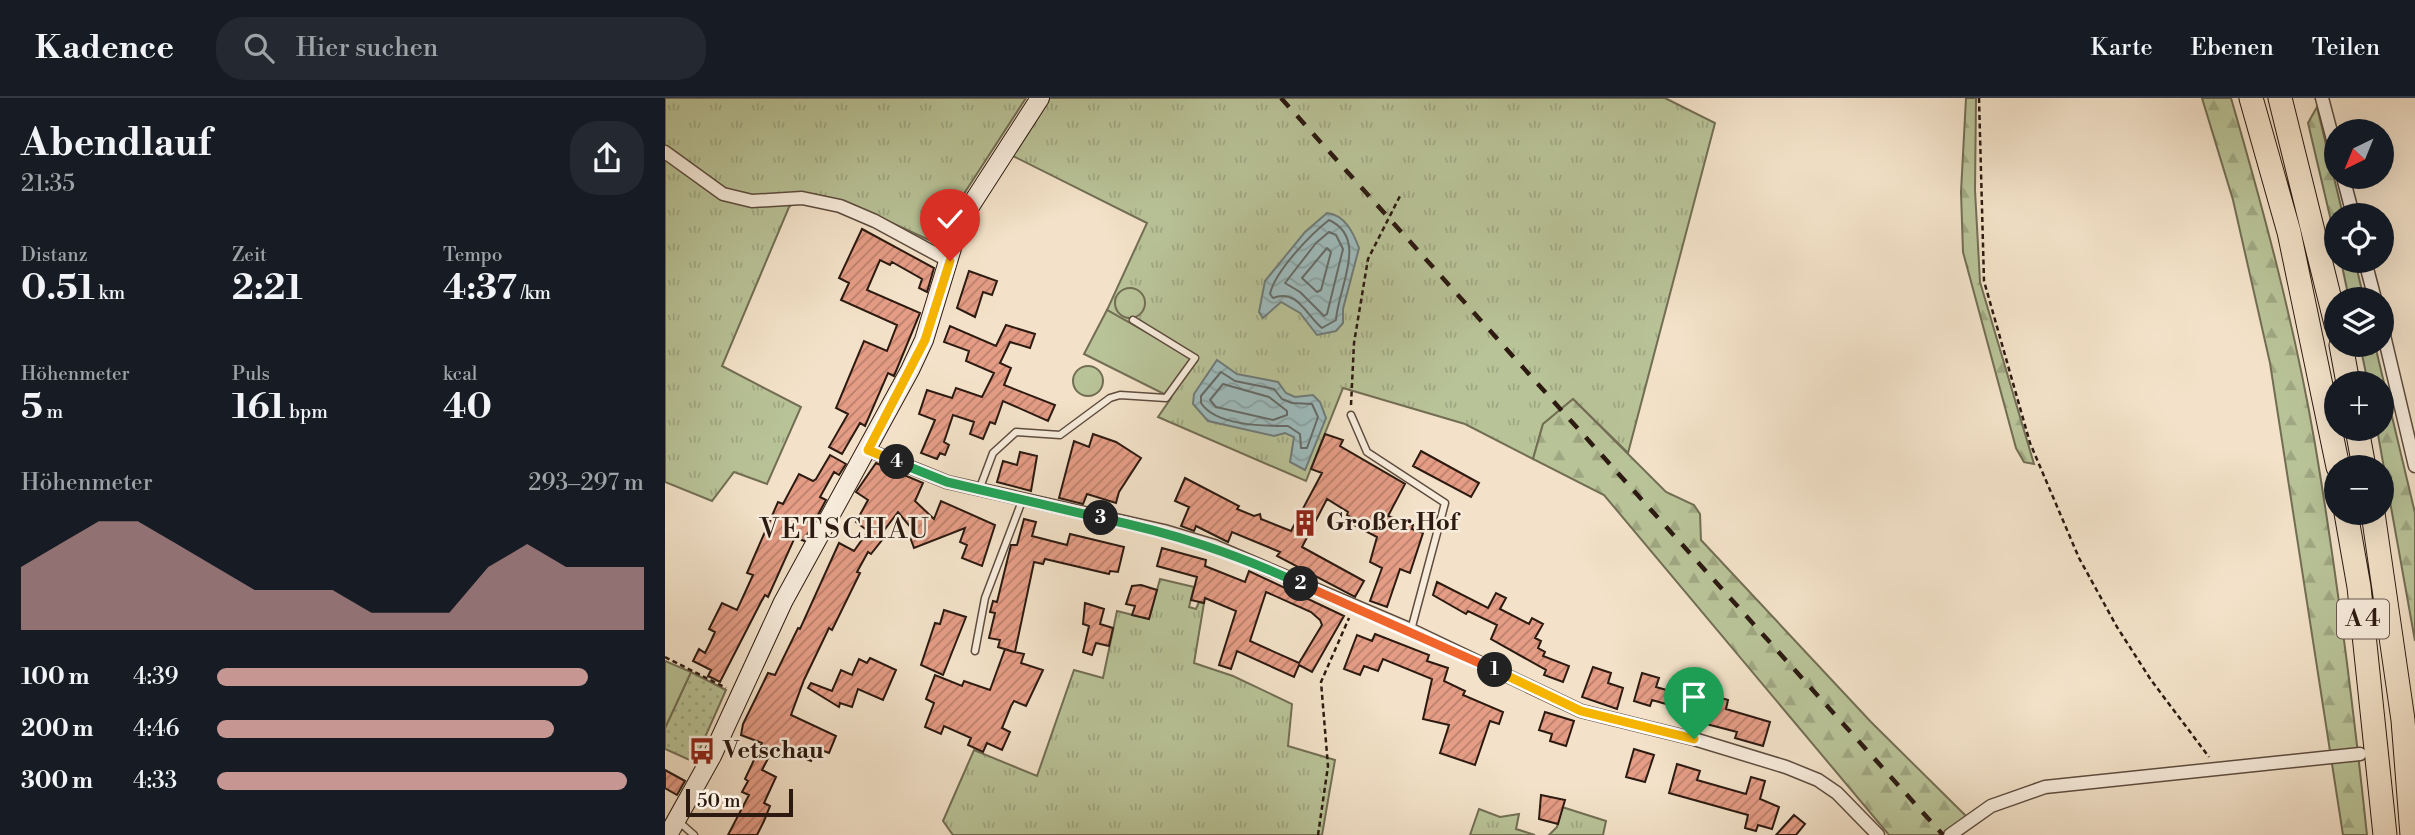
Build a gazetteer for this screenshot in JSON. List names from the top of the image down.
{
  "streets": {
    "highway": ["A 4"]
  },
  "districts": ["VETSCHAU"],
  "places": {
    "building": ["Großer Hof"],
    "bus stop": ["Vetschau"]
  },
  "scale_bar": "50 m",
  "north": "bottom left",
  "page": {
    "header": "Kadence",
    "search": "Hier suchen",
    "nav": ["Karte", "Ebenen", "Teilen"],
    "heading": ["Abendlauf", "21:35"],
    "map_buttons": ["+", "−"],
    "stats": [
      ["Distanz", "0.51 km"],
      ["Zeit", "2:21"],
      ["Tempo", "4:37 /km"],
      ["Höhenmeter", "5 m"],
      ["Puls", "161 bpm"],
      ["kcal", "40"]
    ],
    "pins": [
      "4",
      "3",
      "2",
      "1"
    ],
    "chart": ["Höhenmeter", "293–297 m"],
    "list": [
      {
        "name": "100 m",
        "note": "4:39"
      },
      {
        "name": "200 m",
        "note": "4:46"
      },
      {
        "name": "300 m",
        "note": "4:33"
      }
    ],
    "scale": "50 m"
  }
}
